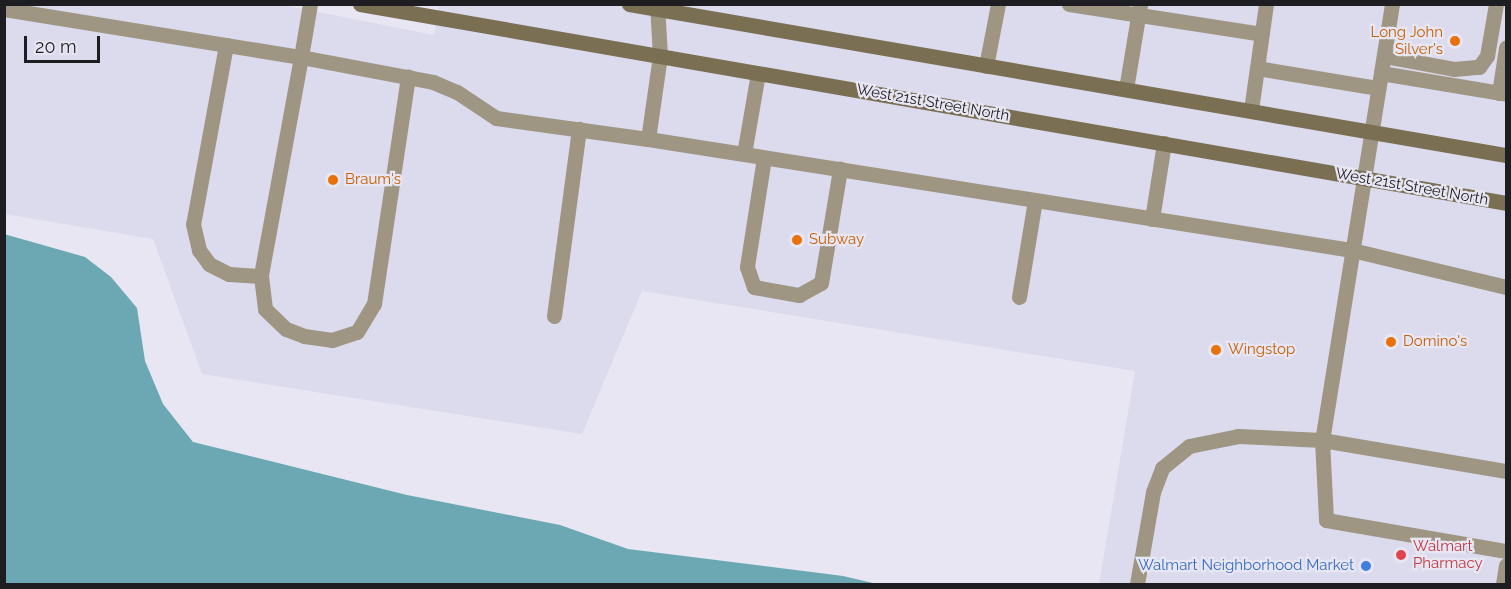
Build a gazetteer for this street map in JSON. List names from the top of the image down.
{
  "streets": {
    "main road": ["West 21st Street North"]
  },
  "places": [
    "Long John Silver's",
    "Braum's",
    "Subway",
    "Domino's",
    "Wingstop",
    "Walmart Pharmacy",
    "Walmart Neighborhood Market"
  ],
  "scale_bar": "20 m"
}
